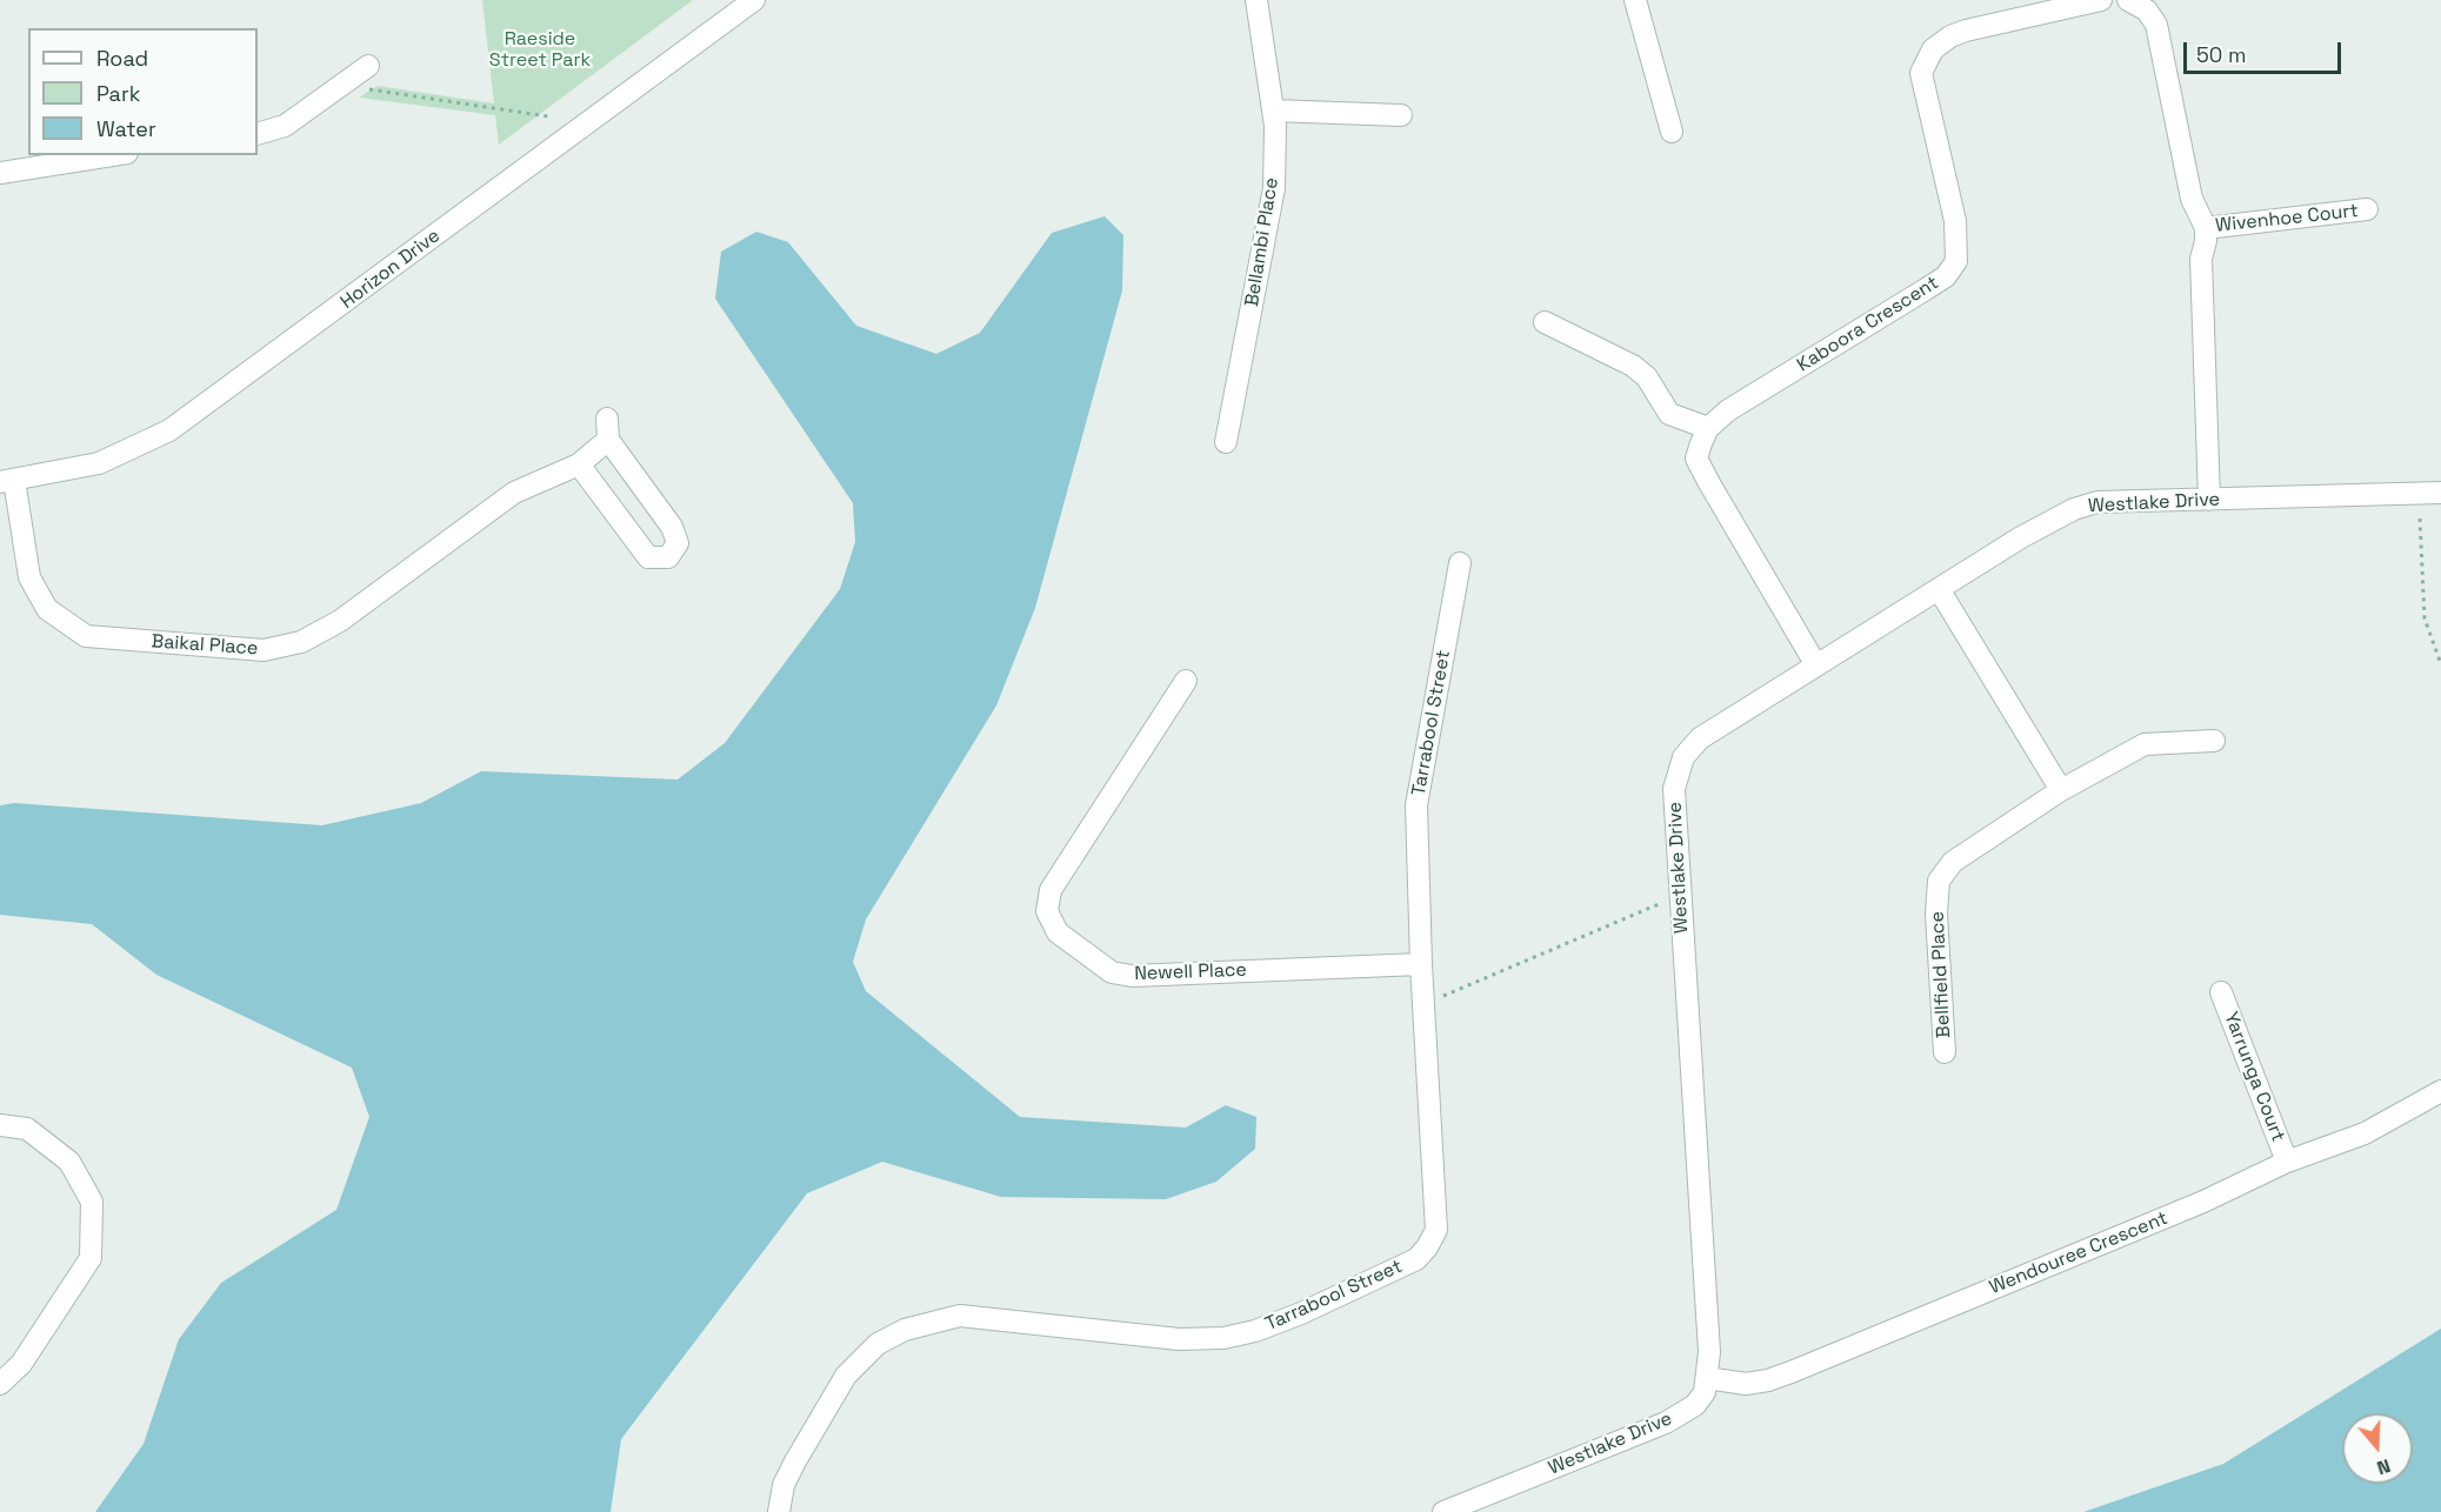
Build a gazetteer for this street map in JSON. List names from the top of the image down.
{
  "streets": {
    "street": [
      "Wivenhoe Court",
      "Bellambi Place",
      "Horizon Drive",
      "Kaboora Crescent",
      "Westlake Drive",
      "Baikal Place",
      "Tarrabool Street",
      "Newell Place",
      "Bellfield Place",
      "Yarrunga Court",
      "Wendouree Crescent"
    ]
  },
  "crossings": [
    ["Horizon Drive", "Baikal Place"],
    ["Westlake Drive", "Wendouree Crescent"],
    ["Tarrabool Street", "Newell Place"],
    ["Yarrunga Court", "Wendouree Crescent"]
  ],
  "parks": ["Raeside Street Park"],
  "legend": ["Road", "Park", "Water"],
  "scale_bar": "50 m",
  "north": "bottom"
}
